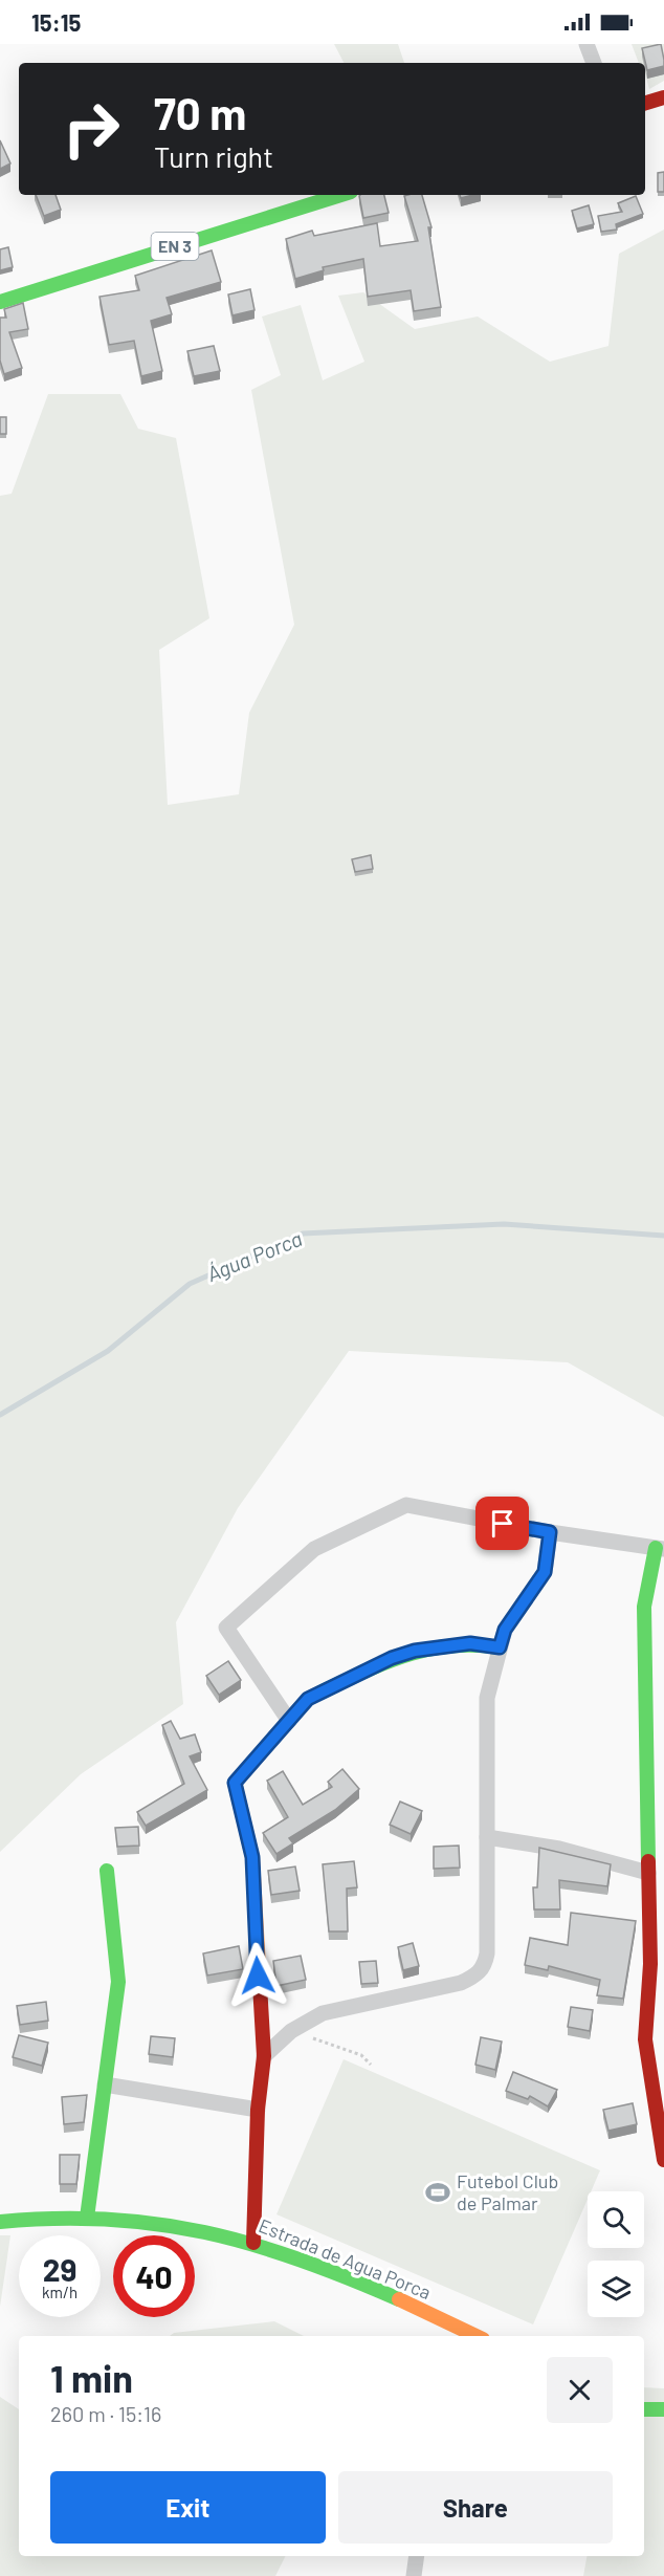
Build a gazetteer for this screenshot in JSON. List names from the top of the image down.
{
  "streets": {
    "street": ["EN 3", "Estrada de Agua Porca"]
  },
  "water": ["Água Porca"],
  "places": {
    "sports": ["Futebol Club de Palmar"]
  },
  "page": {
    "status": "15:15",
    "turn": ["70 m", "Turn right"],
    "speed": "29 km/h",
    "limit": "40",
    "heading": ["1 min", "260 m · 15:16"],
    "buttons": ["Exit", "Share"]
  }
}
